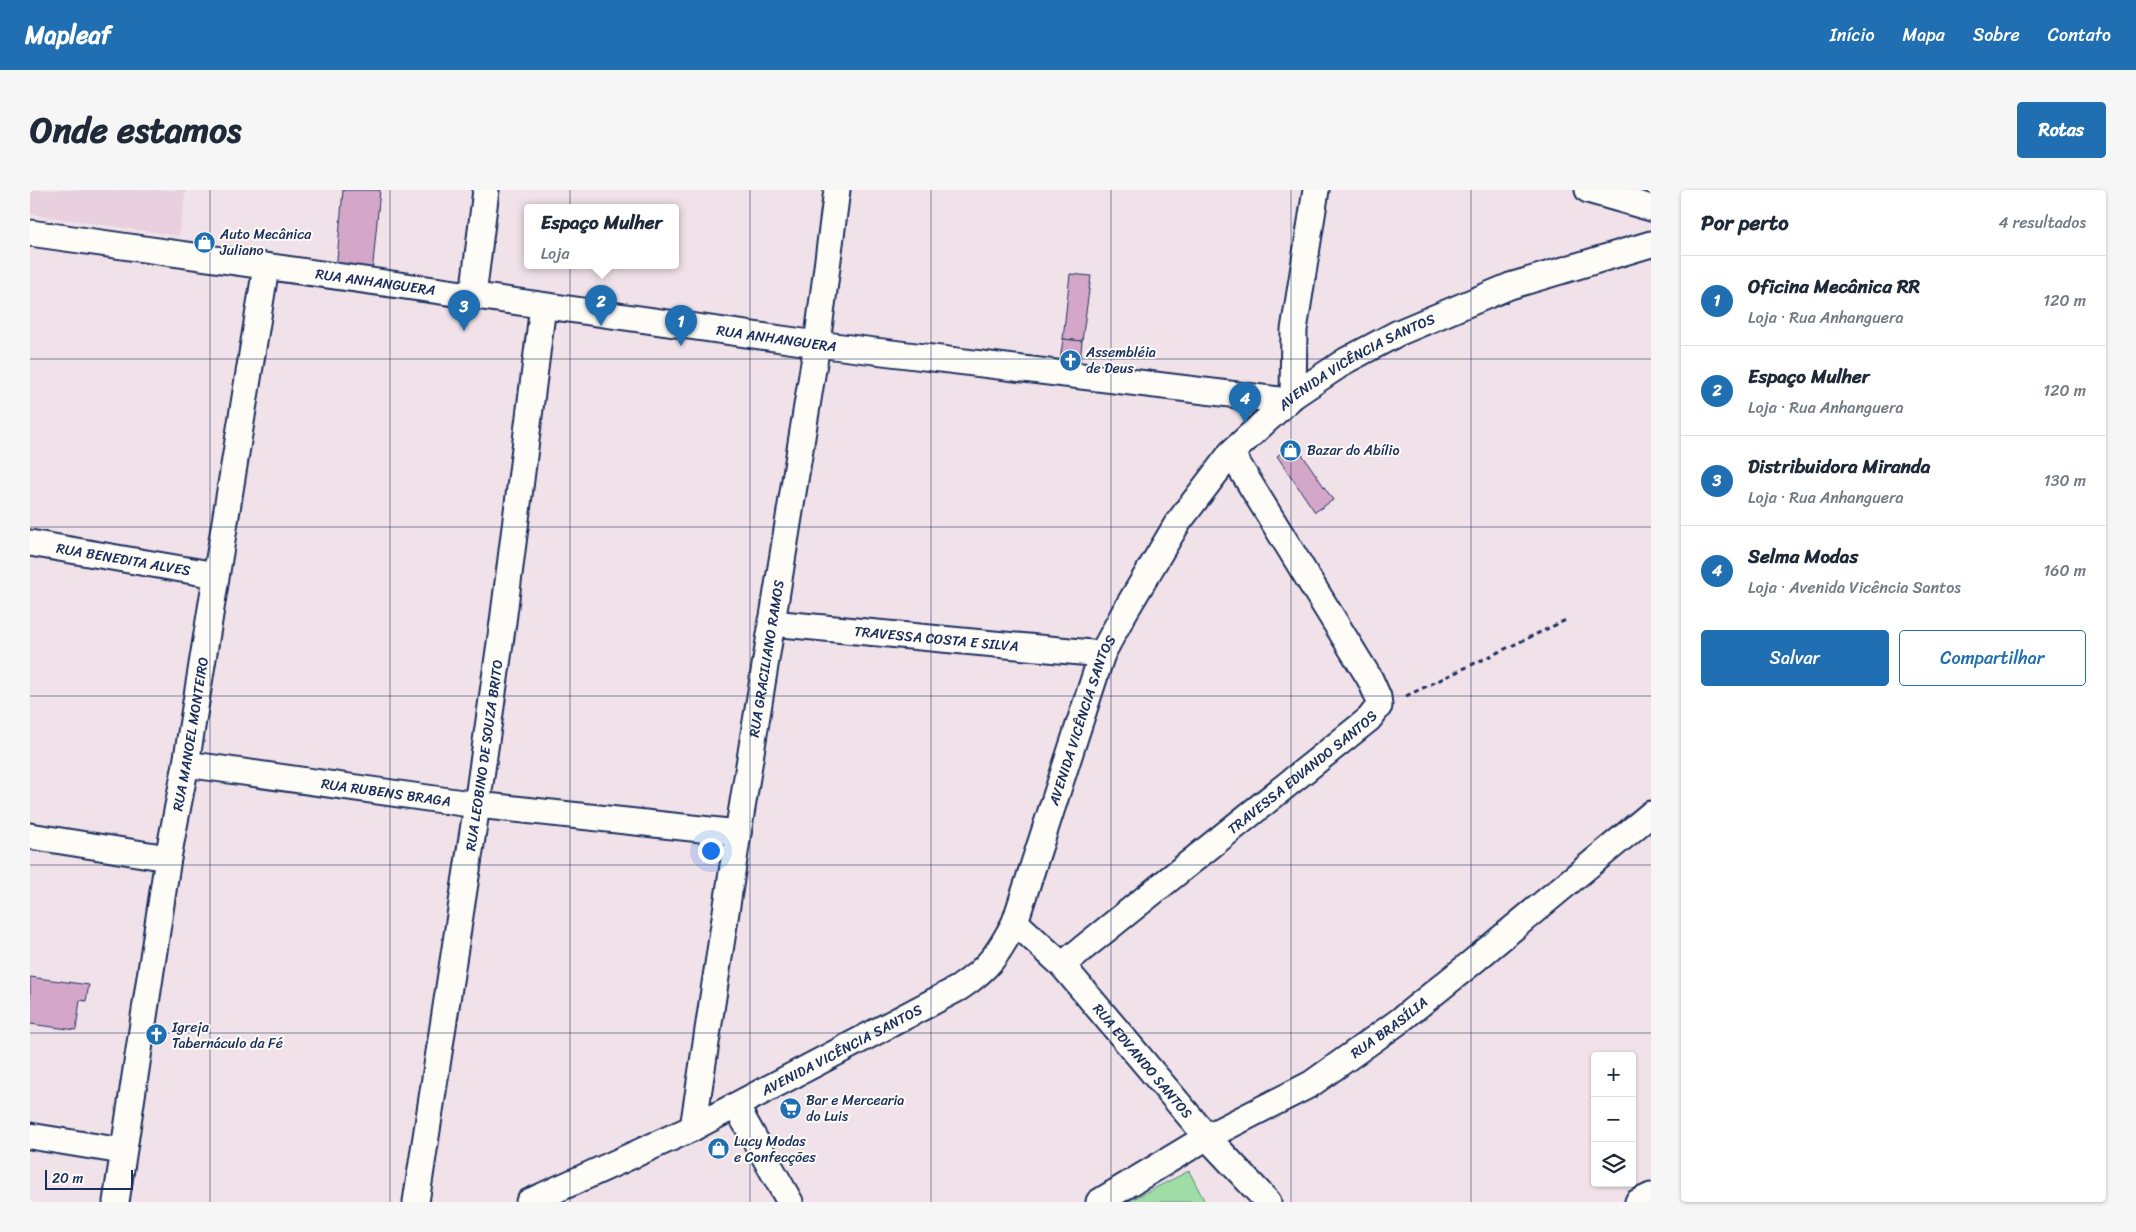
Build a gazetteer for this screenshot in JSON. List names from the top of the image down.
{
  "streets": {
    "street": [
      "RUA ANHANGUERA",
      "AVENIDA VICÊNCIA SANTOS",
      "RUA BENEDITA ALVES",
      "TRAVESSA COSTA E SILVA",
      "RUA GRACILIANO RAMOS",
      "RUA MANOEL MONTEIRO",
      "RUA LEOBINO DE SOUZA BRITO",
      "TRAVESSA EDVANDO SANTOS",
      "RUA RUBENS BRAGA",
      "RUA BRASÍLIA",
      "RUA EDVANDO SANTOS"
    ]
  },
  "crossings": [
    ["RUA ANHANGUERA", "AVENIDA VICÊNCIA SANTOS"],
    ["RUA ANHANGUERA", "RUA GRACILIANO RAMOS"],
    ["RUA ANHANGUERA", "RUA MANOEL MONTEIRO"],
    ["RUA ANHANGUERA", "RUA LEOBINO DE SOUZA BRITO"],
    ["AVENIDA VICÊNCIA SANTOS", "TRAVESSA COSTA E SILVA"],
    ["AVENIDA VICÊNCIA SANTOS", "RUA GRACILIANO RAMOS"],
    ["AVENIDA VICÊNCIA SANTOS", "TRAVESSA EDVANDO SANTOS"],
    ["AVENIDA VICÊNCIA SANTOS", "RUA EDVANDO SANTOS"],
    ["RUA BENEDITA ALVES", "RUA MANOEL MONTEIRO"],
    ["TRAVESSA COSTA E SILVA", "RUA GRACILIANO RAMOS"],
    ["RUA GRACILIANO RAMOS", "RUA RUBENS BRAGA"],
    ["RUA MANOEL MONTEIRO", "RUA RUBENS BRAGA"],
    ["RUA LEOBINO DE SOUZA BRITO", "RUA RUBENS BRAGA"],
    ["TRAVESSA EDVANDO SANTOS", "RUA EDVANDO SANTOS"],
    ["RUA BRASÍLIA", "RUA EDVANDO SANTOS"]
  ],
  "places": {
    "shop": ["Auto Mecânica Juliano", "Bazar do Abílio", "Lucy Modas e Confecções"],
    "church": ["Assembléia de Deus", "Igreja Tabernáculo da Fé"],
    "supermarket": ["Bar e Mercearia do Luis"]
  },
  "scale_bar": "20 m",
  "page": {
    "header": "Mapleaf",
    "nav": [
      "Início",
      "Mapa",
      "Sobre",
      "Contato"
    ],
    "title": "Onde estamos",
    "buttons": [
      "Rotas",
      ["Salvar", "Compartilhar"]
    ],
    "heading": ["Por perto", "4 resultados"],
    "popup": ["Espaço Mulher", "Loja"],
    "list": [
      {
        "mark": "1",
        "name": "Oficina Mecânica RR",
        "note": "Loja · Rua Anhanguera",
        "value": "120 m"
      },
      {
        "mark": "2",
        "name": "Espaço Mulher",
        "note": "Loja · Rua Anhanguera",
        "value": "120 m"
      },
      {
        "mark": "3",
        "name": "Distribuidora Miranda",
        "note": "Loja · Rua Anhanguera",
        "value": "130 m"
      },
      {
        "mark": "4",
        "name": "Selma Modas",
        "note": "Loja · Avenida Vicência Santos",
        "value": "160 m"
      }
    ],
    "pins": [
      "2",
      "3",
      "1",
      "4"
    ],
    "map_buttons": ["+", "−"],
    "scale": "20 m"
  }
}
